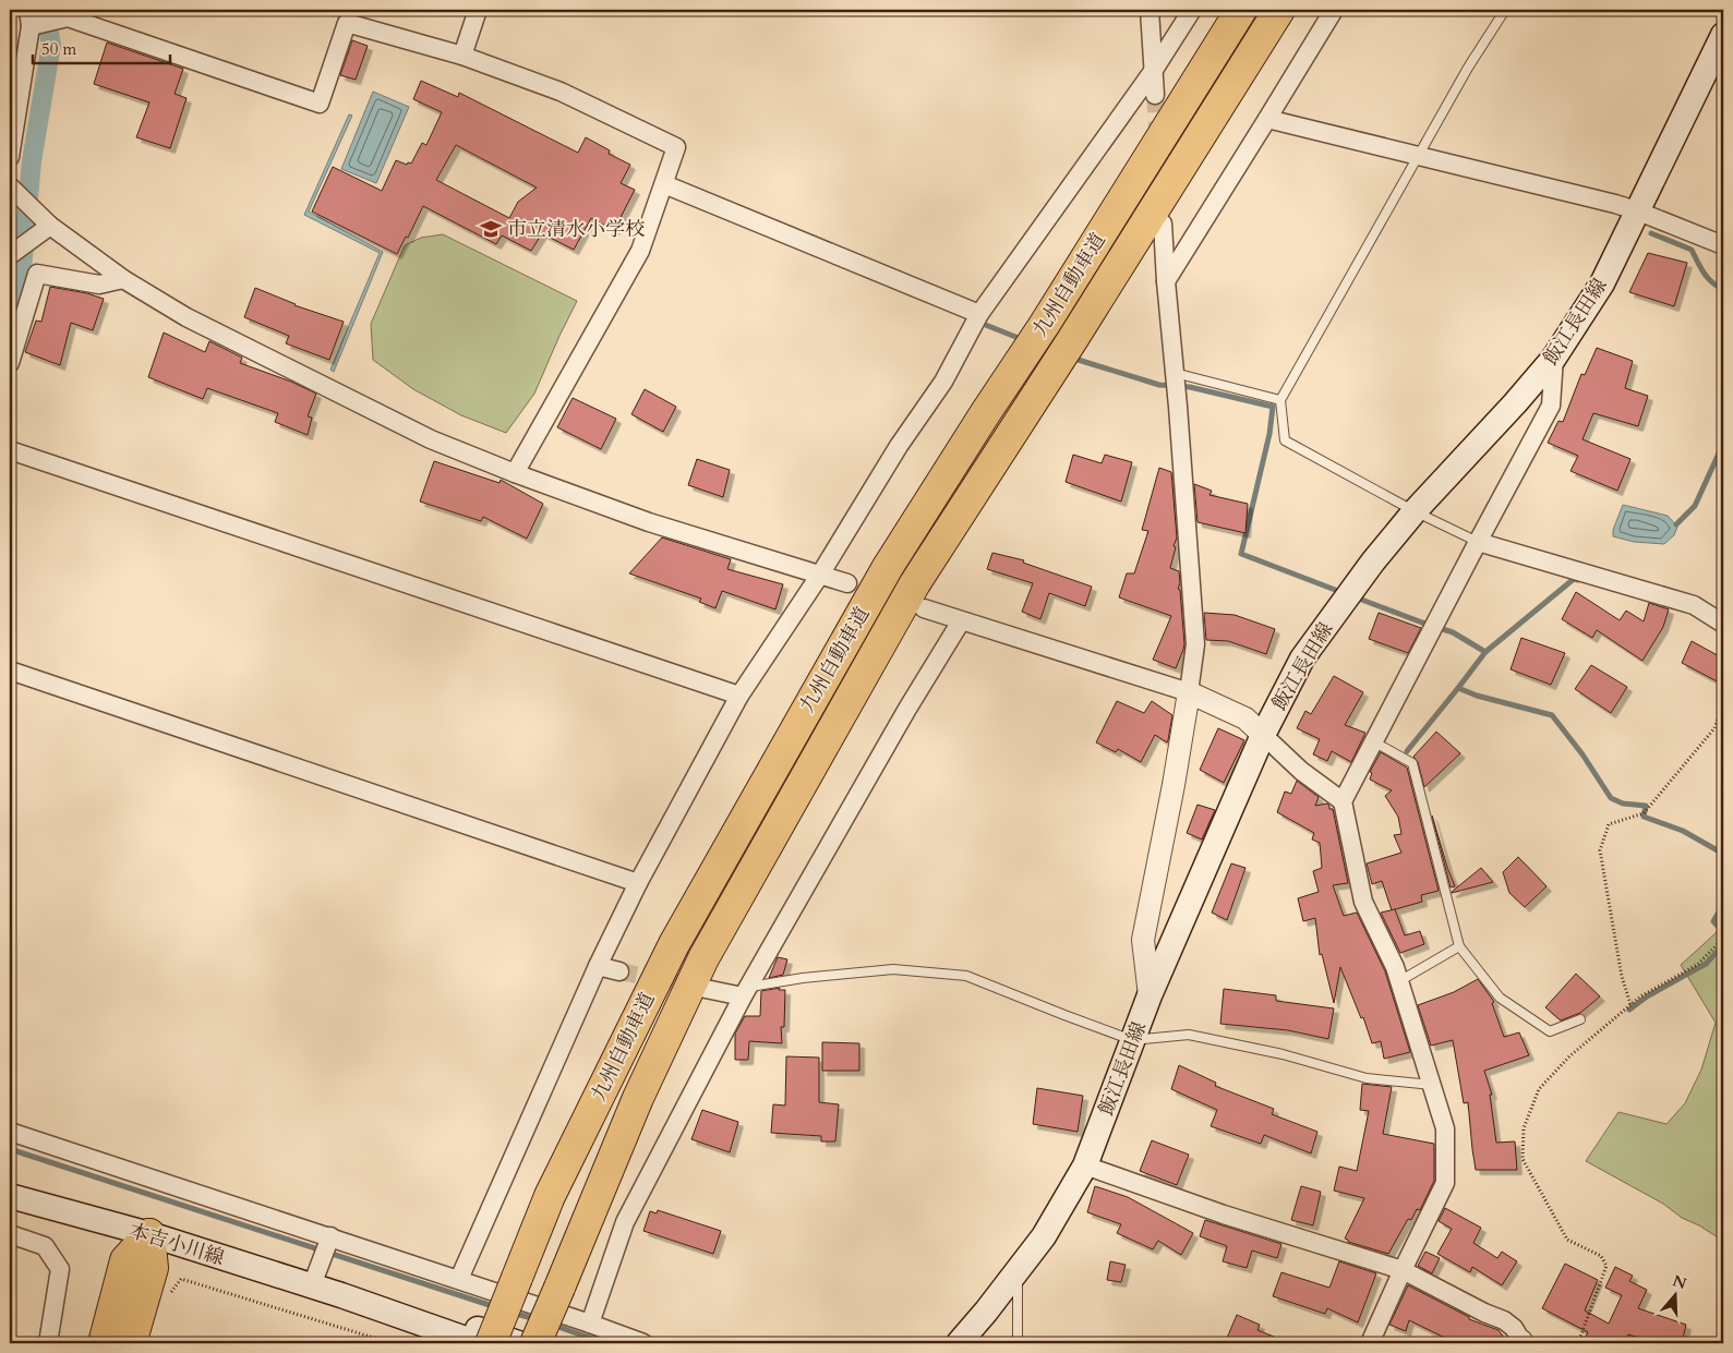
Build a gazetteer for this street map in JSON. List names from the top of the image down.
{
  "streets": {
    "highway": ["九州自動車道"],
    "main road": ["飯江長田線", "本吉小川線"]
  },
  "places": {
    "school or university": ["市立清水小学校"]
  },
  "scale_bar": "50 m",
  "north": "top"
}
